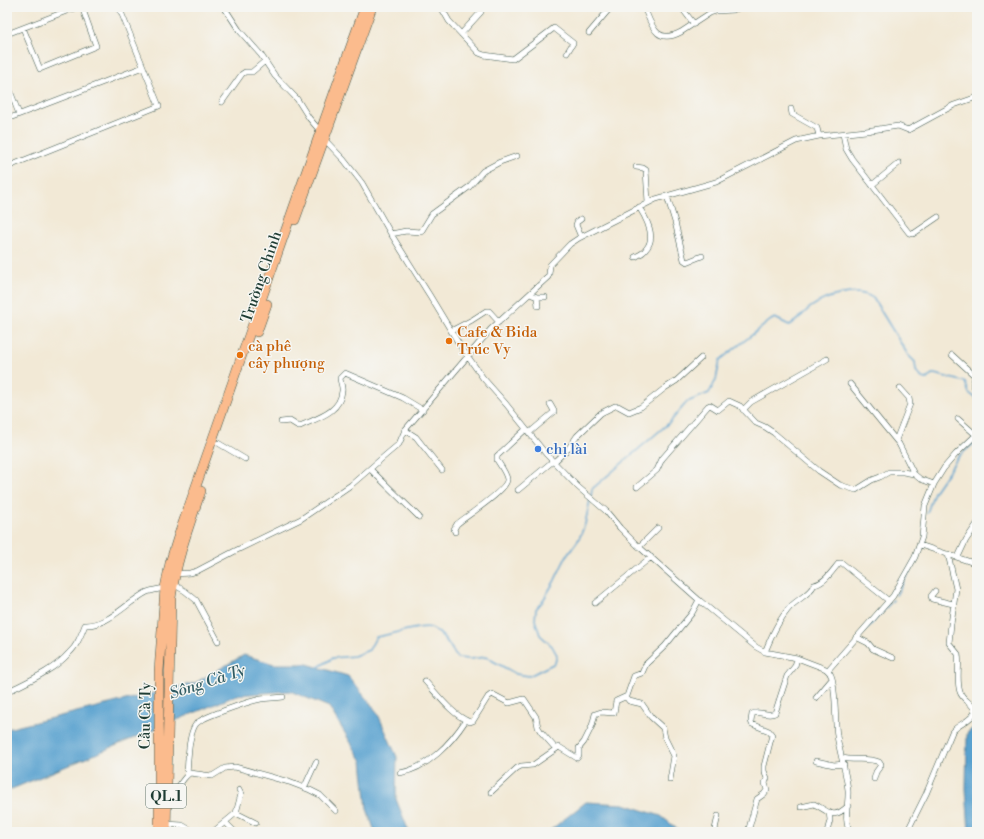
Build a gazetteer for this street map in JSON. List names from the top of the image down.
{
  "streets": {
    "highway": ["Trường Chinh", "Cầu Cà Ty", "QL.1"]
  },
  "crossings": [
    ["Trường Chinh", "Cầu Cà Ty"],
    ["Cầu Cà Ty", "QL.1"]
  ],
  "water": ["Sông Cà Ty"],
  "places": ["Cafe & Bida Trúc Vy", "cà phê cây phượng", "chị lài"]
}
